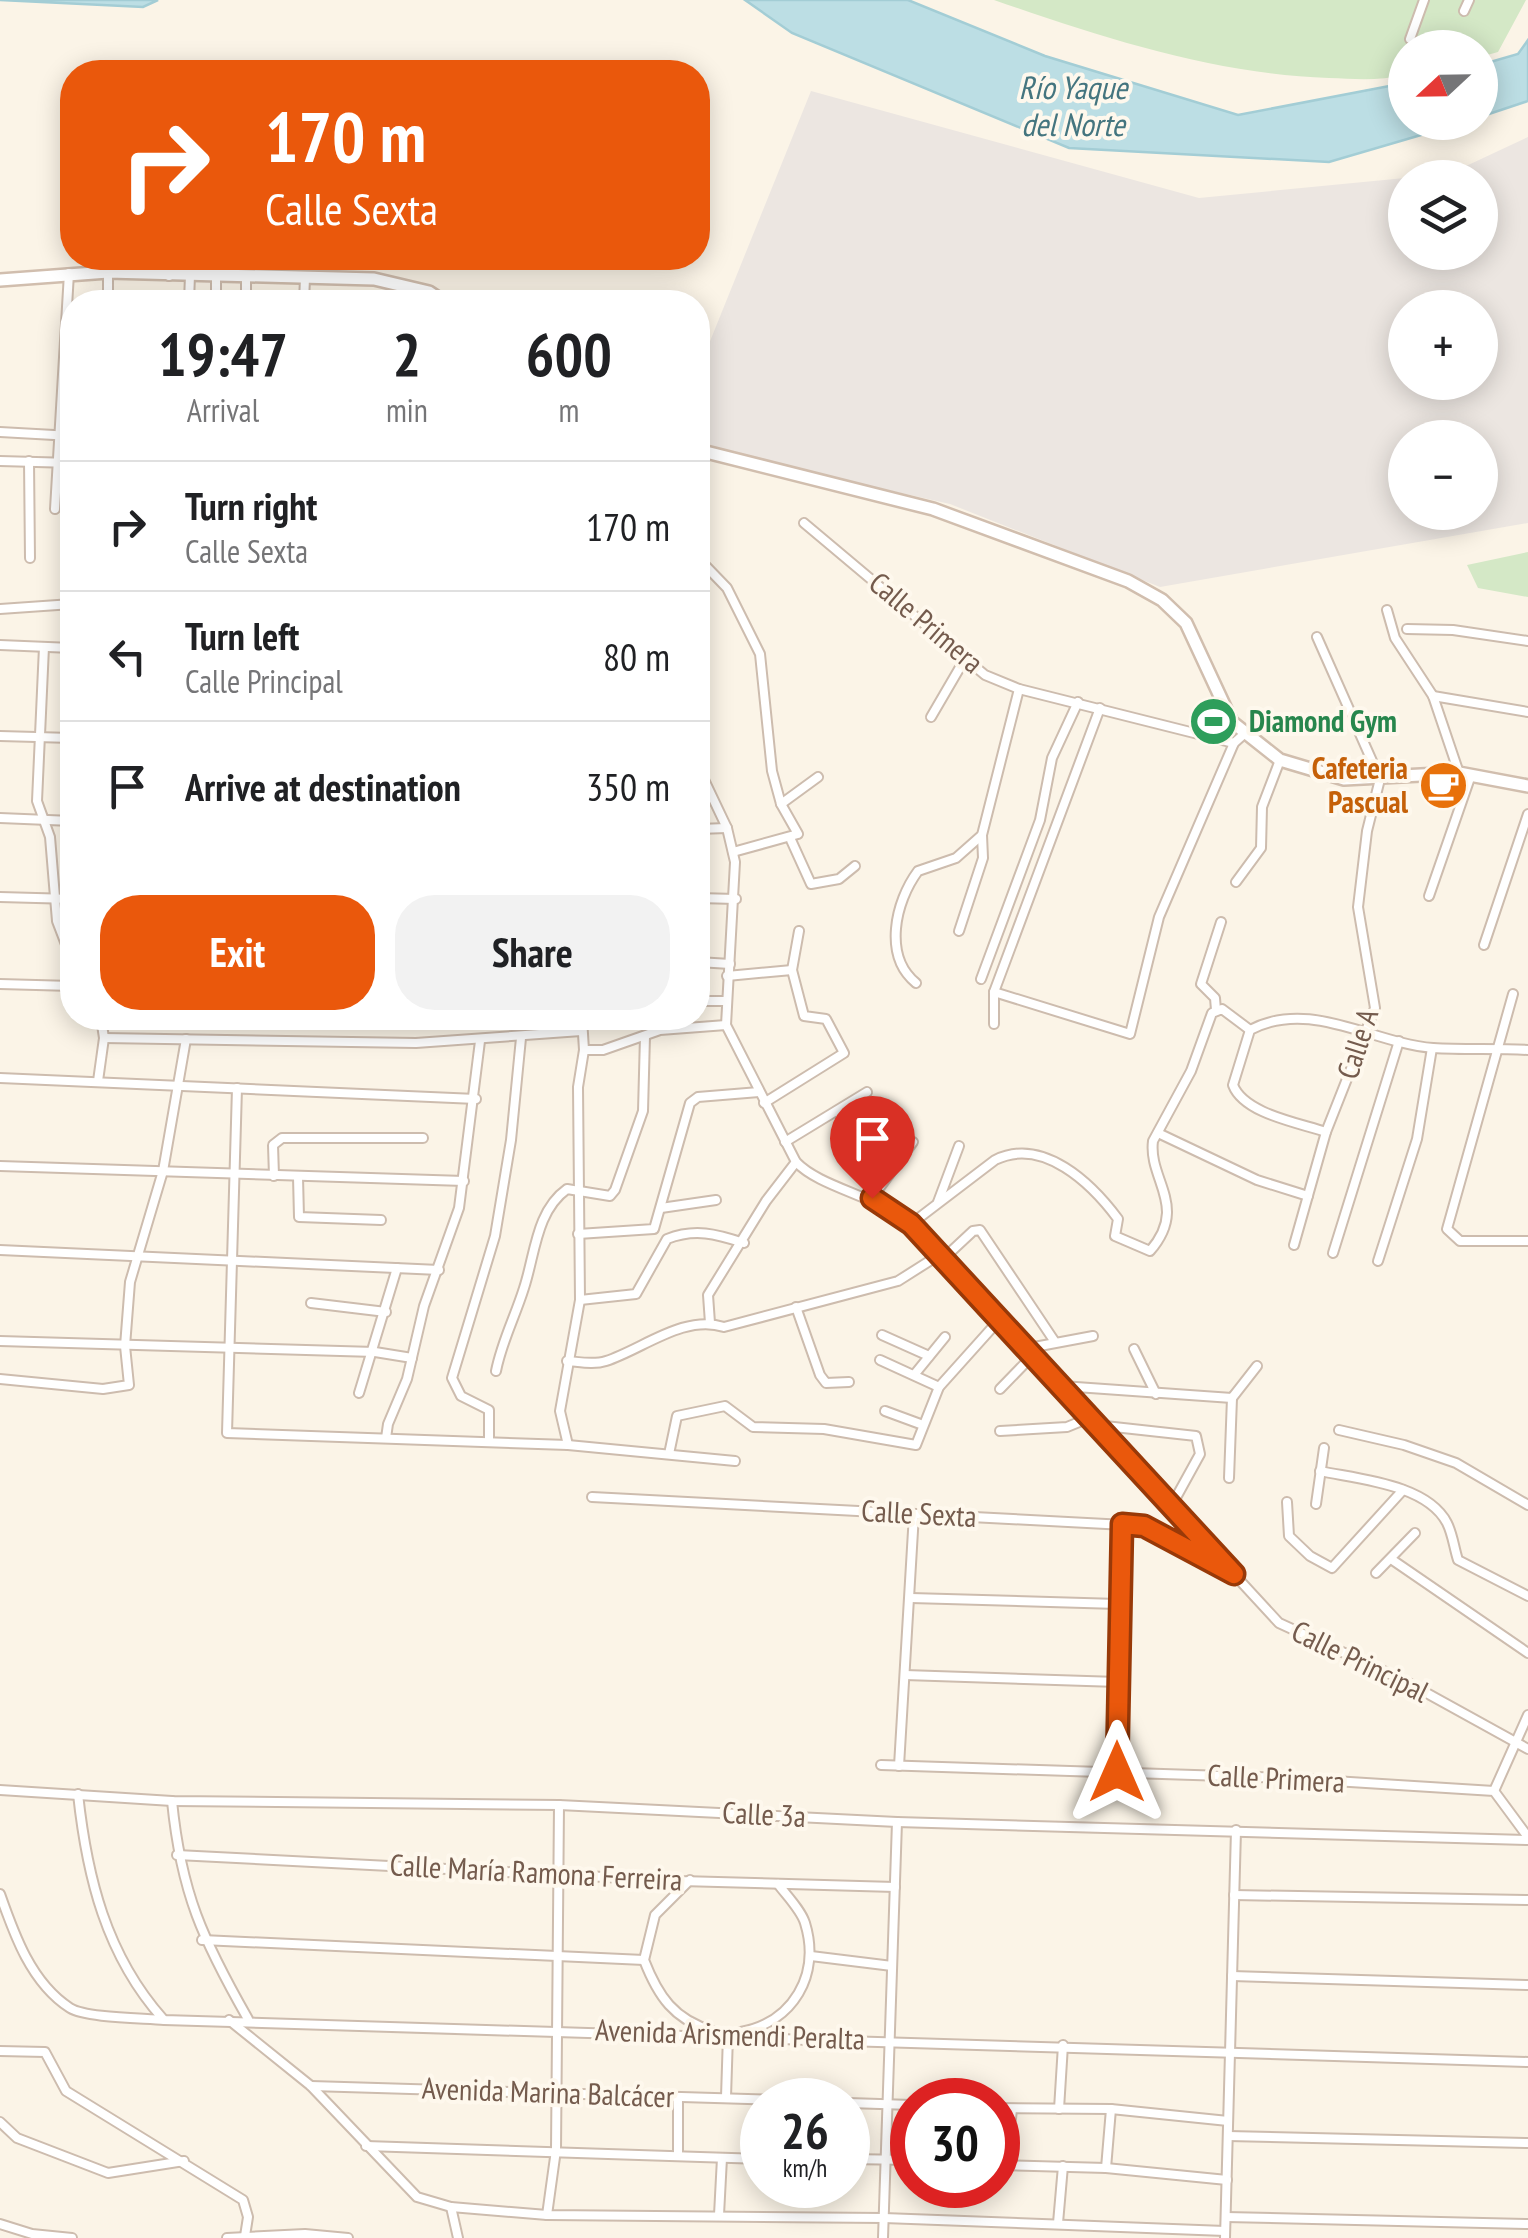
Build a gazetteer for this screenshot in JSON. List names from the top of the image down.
{
  "streets": {
    "street": [
      "Calle Primera",
      "Calle A",
      "Calle Sexta",
      "Calle Principal",
      "Calle 3a",
      "Calle María Ramona Ferreira",
      "Avenida Arismendi Peralta",
      "Avenida Marina Balcácer"
    ]
  },
  "crossings": [
    ["Calle Sexta", "Calle Principal"],
    ["Calle María Ramona Ferreira", "Avenida Arismendi Peralta"]
  ],
  "water": ["Río Yaque del Norte"],
  "places": {
    "sports": ["Diamond Gym"],
    "cafe": ["Cafeteria Pascual"]
  },
  "north": "left",
  "page": {
    "map_buttons": ["+", "−"],
    "turn": ["170 m", "Calle Sexta"],
    "eta": [
      "19:47",
      "Arrival",
      "2",
      "min",
      "600",
      "m"
    ],
    "list": [
      {
        "name": "Turn right",
        "note": "Calle Sexta",
        "value": "170 m"
      },
      {
        "name": "Turn left",
        "note": "Calle Principal",
        "value": "80 m"
      },
      {
        "name": "Arrive at destination",
        "value": "350 m"
      }
    ],
    "buttons": ["Exit", "Share"],
    "speed": "26 km/h",
    "limit": "30"
  }
}
